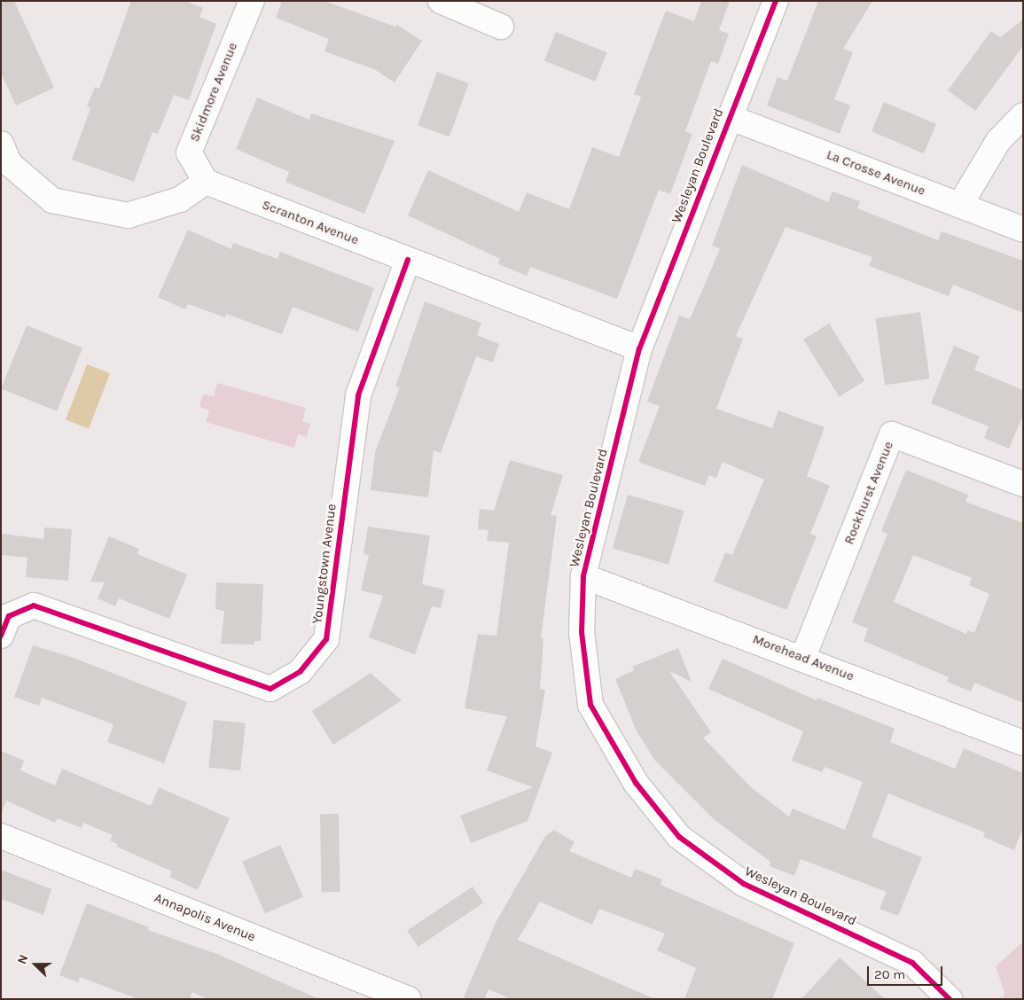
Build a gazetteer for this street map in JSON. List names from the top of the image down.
{
  "streets": {
    "street": [
      "Skidmore Avenue",
      "Wesleyan Boulevard",
      "La Crosse Avenue",
      "Scranton Avenue",
      "Rockhurst Avenue",
      "Youngstown Avenue",
      "Morehead Avenue",
      "Annapolis Avenue"
    ]
  },
  "crossings": [
    ["Skidmore Avenue", "Scranton Avenue"],
    ["Wesleyan Boulevard", "La Crosse Avenue"],
    ["Wesleyan Boulevard", "Scranton Avenue"],
    ["Wesleyan Boulevard", "Morehead Avenue"],
    ["Scranton Avenue", "Youngstown Avenue"],
    ["Rockhurst Avenue", "Morehead Avenue"]
  ],
  "scale_bar": "20 m",
  "north": "left"
}
